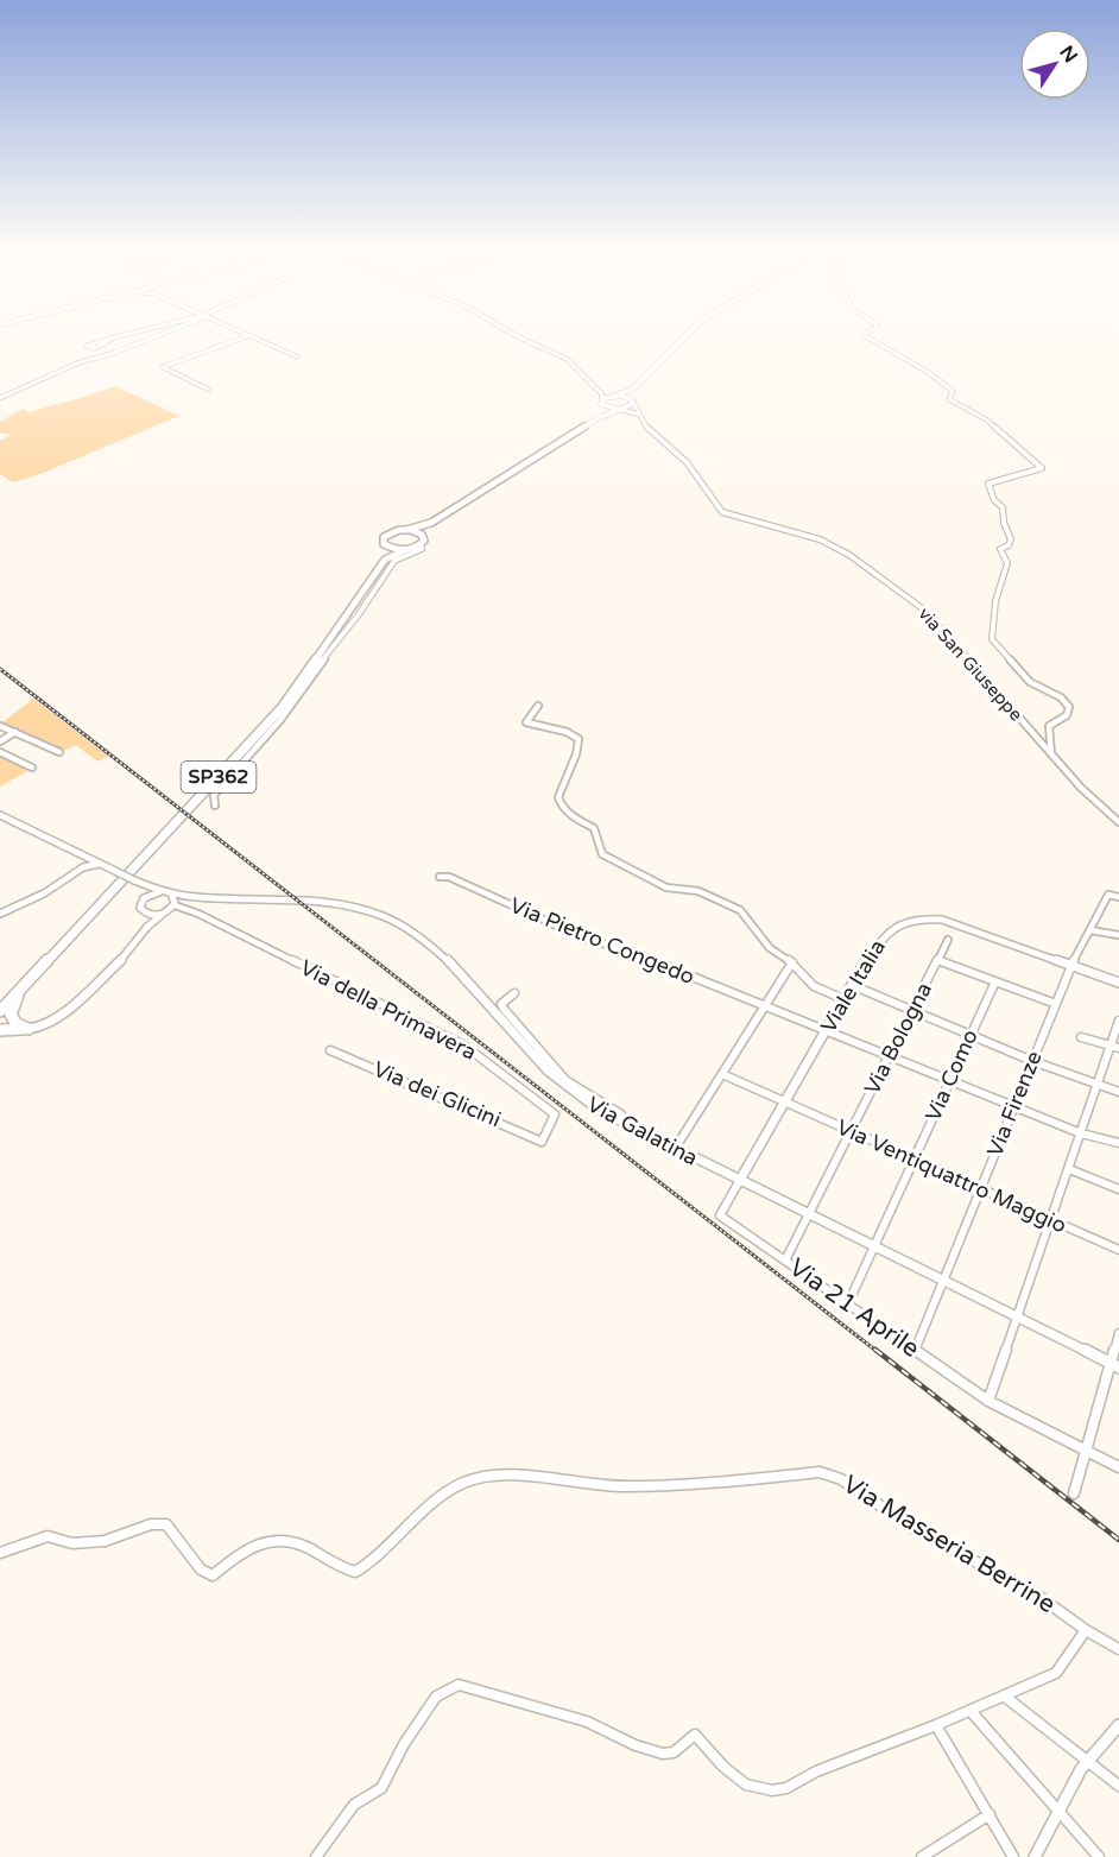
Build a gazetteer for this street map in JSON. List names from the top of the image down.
{
  "streets": {
    "main road": ["SP362"],
    "street": [
      "via San Giuseppe",
      "Via Pietro Congedo",
      "Viale Italia",
      "Via della Primavera",
      "Via Bologna",
      "Via Como",
      "Via dei Glicini",
      "Via Firenze",
      "Via Galatina",
      "Via Ventiquattro Maggio",
      "Via 21 Aprile",
      "Via Masseria Berrine"
    ]
  },
  "crossings": [
    ["Via Pietro Congedo", "Viale Italia"],
    ["Via Pietro Congedo", "Via Bologna"],
    ["Via Pietro Congedo", "Via Como"],
    ["Via Pietro Congedo", "Via Firenze"],
    ["Viale Italia", "Via Firenze"],
    ["Viale Italia", "Via Galatina"],
    ["Viale Italia", "Via Ventiquattro Maggio"],
    ["Viale Italia", "Via 21 Aprile"],
    ["Via della Primavera", "Via dei Glicini"],
    ["Via della Primavera", "Via Galatina"],
    ["Via Bologna", "Via Galatina"],
    ["Via Bologna", "Via Ventiquattro Maggio"],
    ["Via Como", "Via Galatina"],
    ["Via Como", "Via Ventiquattro Maggio"],
    ["Via Firenze", "Via Galatina"],
    ["Via Firenze", "Via Ventiquattro Maggio"],
    ["Via Galatina", "Via 21 Aprile"]
  ],
  "north": "top right"
}
